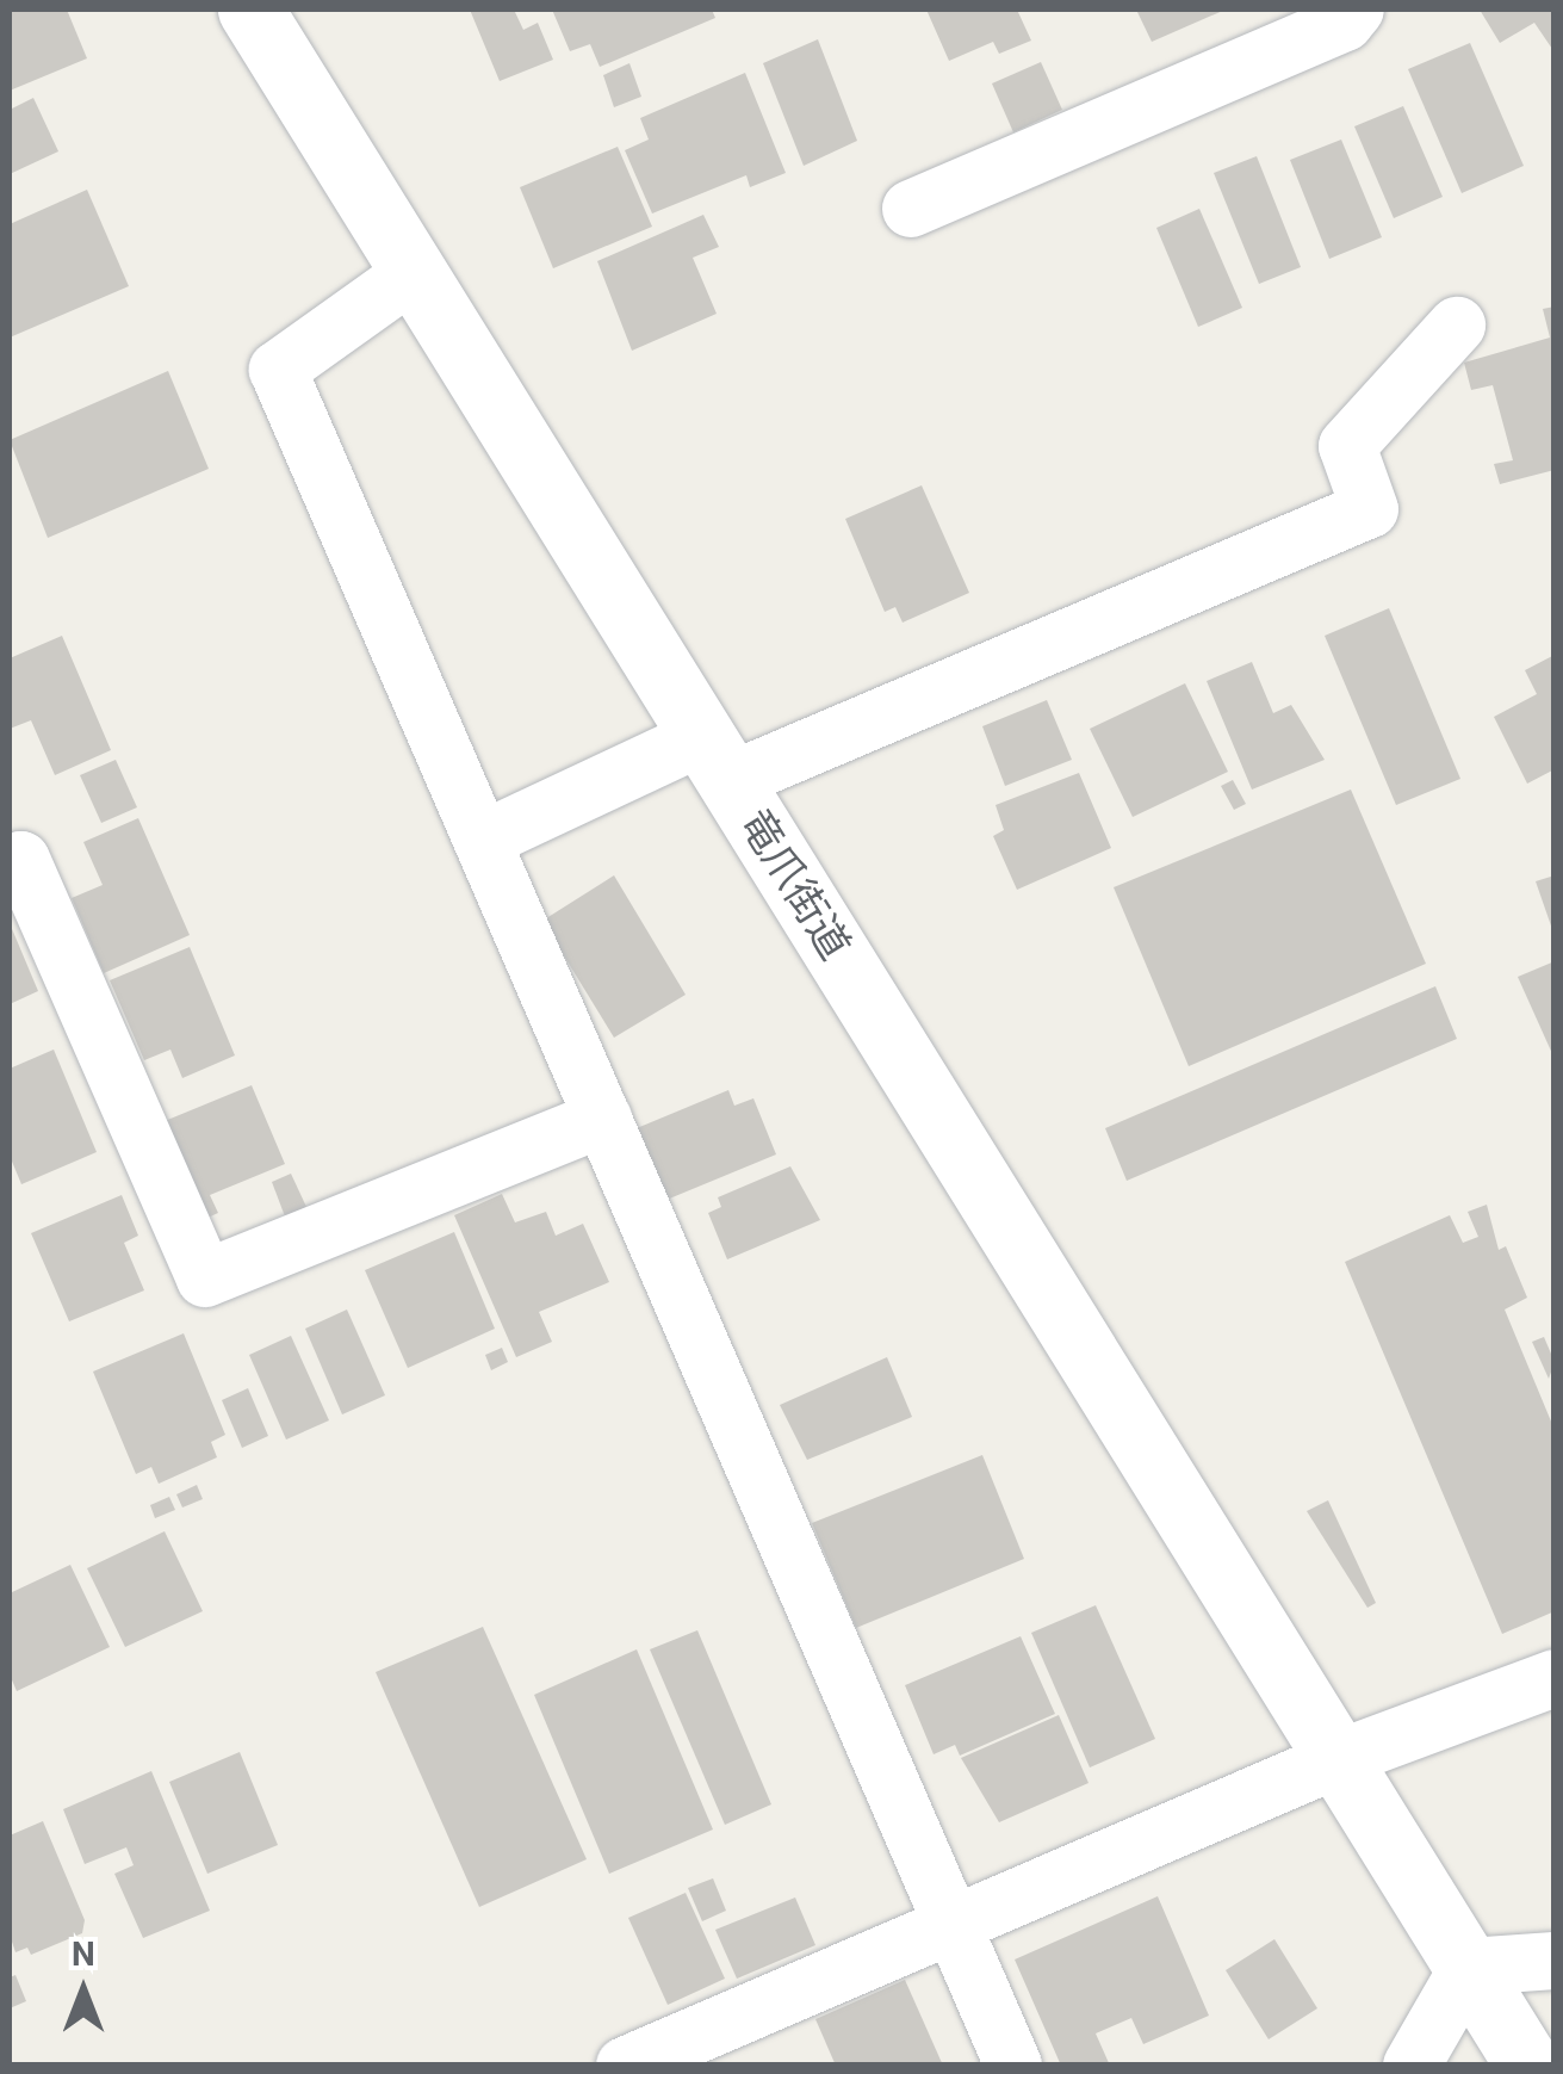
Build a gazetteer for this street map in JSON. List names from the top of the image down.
{
  "streets": {
    "main road": ["竜爪街道"]
  },
  "north": "top"
}
